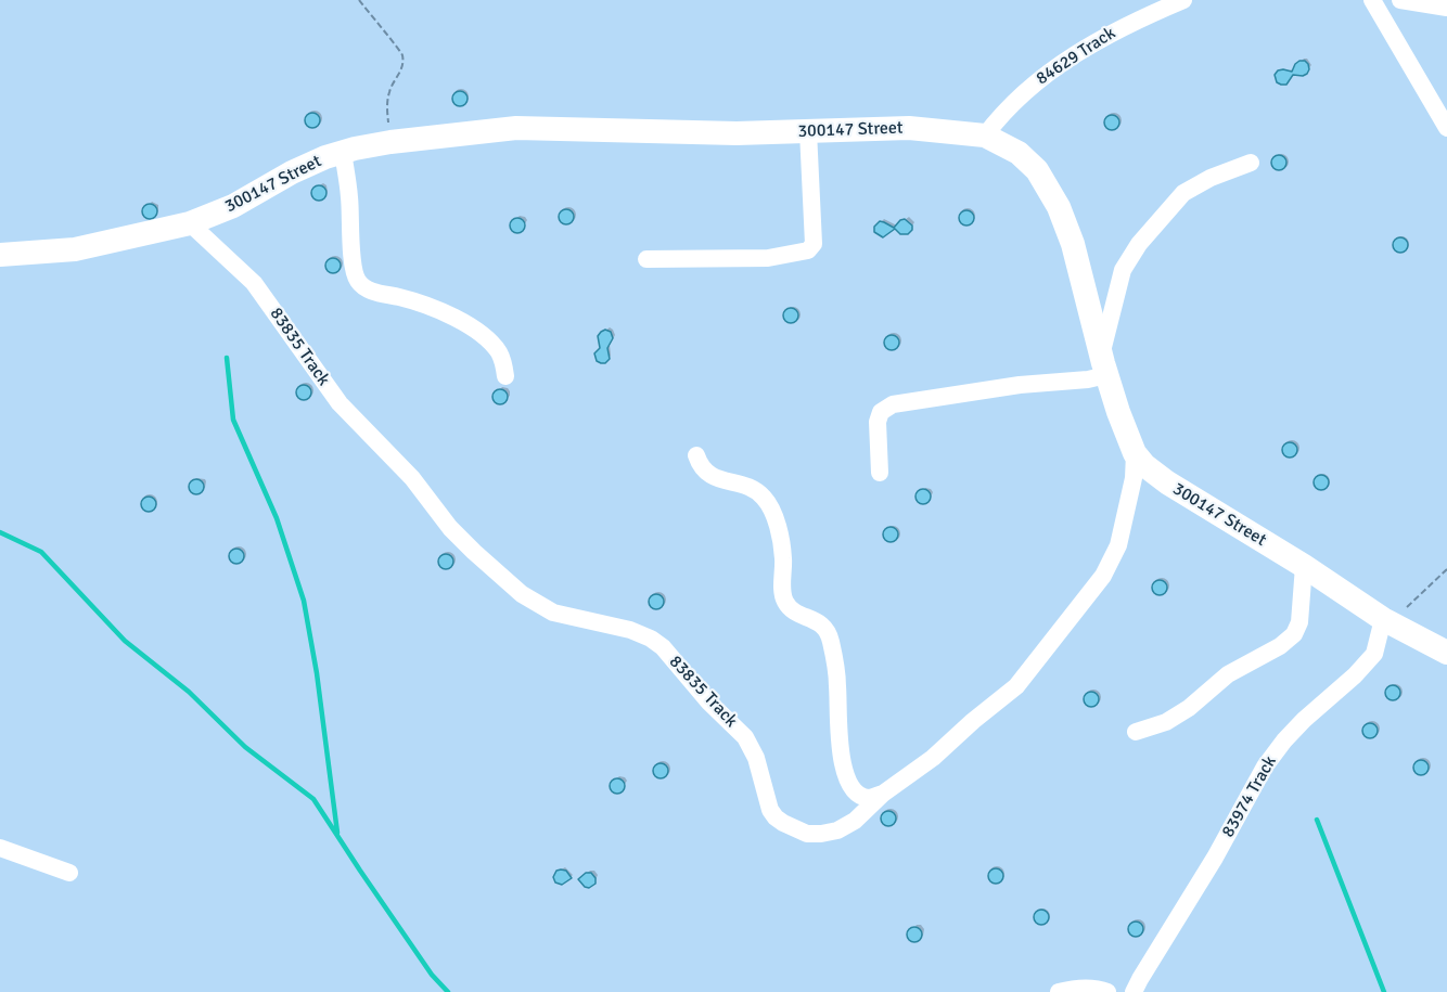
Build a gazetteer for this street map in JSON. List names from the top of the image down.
{
  "streets": {
    "street": [
      "84629 Track",
      "300147 Street",
      "83835 Track",
      "83974 Track"
    ]
  },
  "crossings": [
    ["84629 Track", "300147 Street"],
    ["300147 Street", "83835 Track"],
    ["300147 Street", "83974 Track"]
  ]
}
